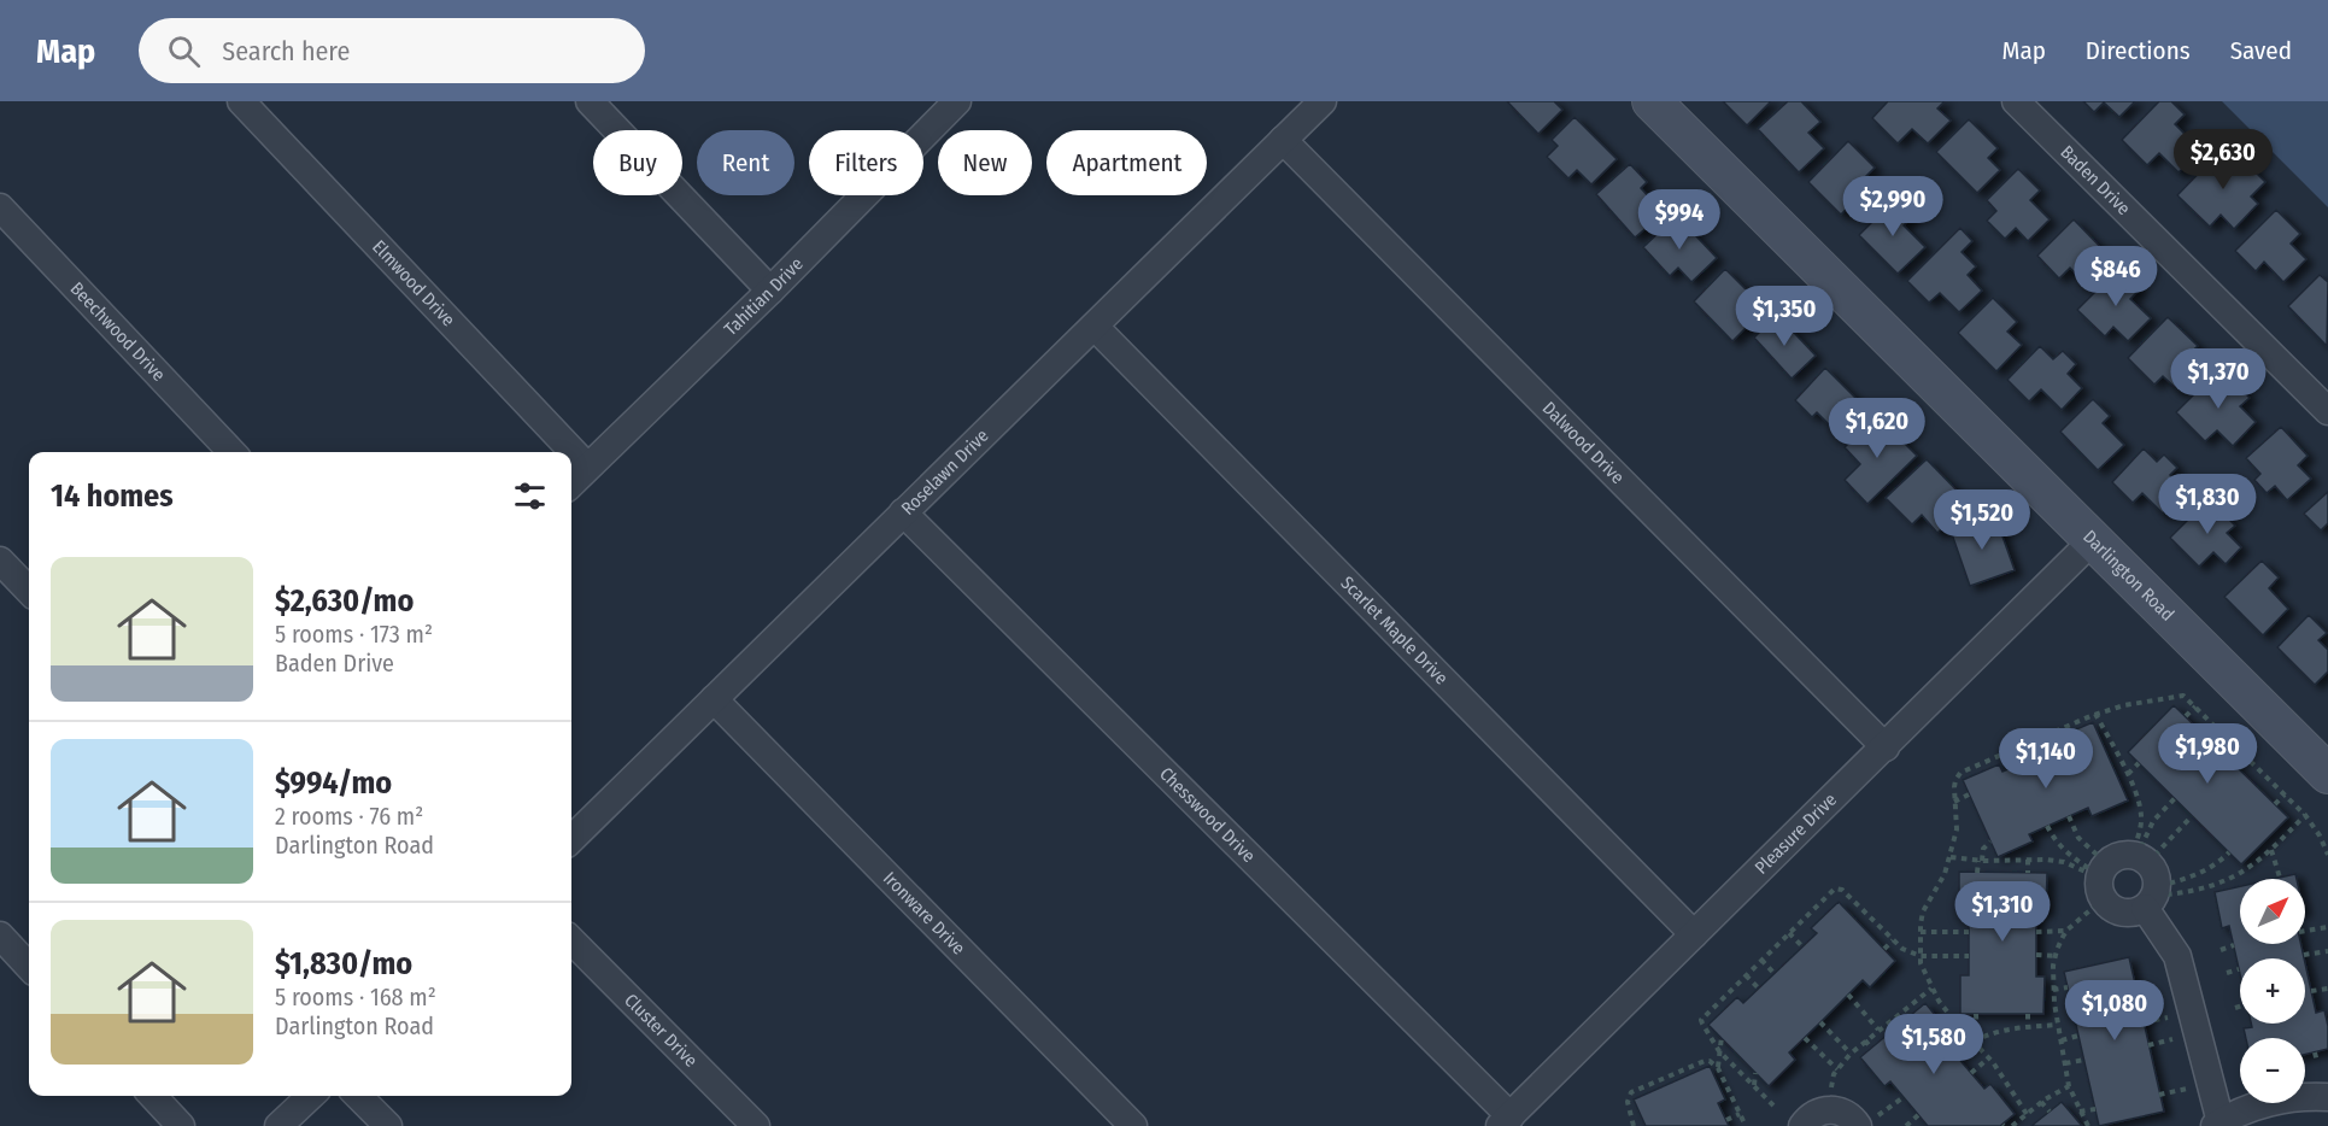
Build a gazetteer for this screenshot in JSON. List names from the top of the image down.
{
  "streets": {
    "street": [
      "Baden Drive",
      "Elmwood Drive",
      "Tahitian Drive",
      "Beechwood Drive",
      "Dalwood Drive",
      "Roselawn Drive",
      "Darlington Road",
      "Scarlet Maple Drive",
      "Chesswood Drive",
      "Pleasure Drive",
      "Ironware Drive",
      "Cluster Drive"
    ]
  },
  "crossings": [
    ["Elmwood Drive", "Tahitian Drive"],
    ["Dalwood Drive", "Roselawn Drive"],
    ["Dalwood Drive", "Pleasure Drive"],
    ["Roselawn Drive", "Scarlet Maple Drive"],
    ["Roselawn Drive", "Chesswood Drive"],
    ["Roselawn Drive", "Ironware Drive"],
    ["Darlington Road", "Pleasure Drive"],
    ["Scarlet Maple Drive", "Pleasure Drive"],
    ["Chesswood Drive", "Pleasure Drive"]
  ],
  "north": "top right",
  "page": {
    "header": "Map",
    "search": "Search here",
    "nav": ["Map", "Directions", "Saved"],
    "price": [
      "$2,630",
      "$2,990",
      "$994",
      "$846",
      "$1,350",
      "$1,370",
      "$1,620",
      "$1,830",
      "$1,520",
      "$1,980",
      "$1,140",
      "$1,310",
      "$1,080",
      "$1,580"
    ],
    "chip": [
      "Buy",
      "Rent",
      "Filters",
      "New",
      "Apartment"
    ],
    "heading": "14 homes",
    "list": [
      {
        "name": "$2,630/mo",
        "note": "5 rooms · 173 m² · Baden Drive"
      },
      {
        "name": "$994/mo",
        "note": "2 rooms · 76 m² · Darlington Road"
      },
      {
        "name": "$1,830/mo",
        "note": "5 rooms · 168 m² · Darlington Road"
      }
    ],
    "map_buttons": ["+", "−"]
  }
}
